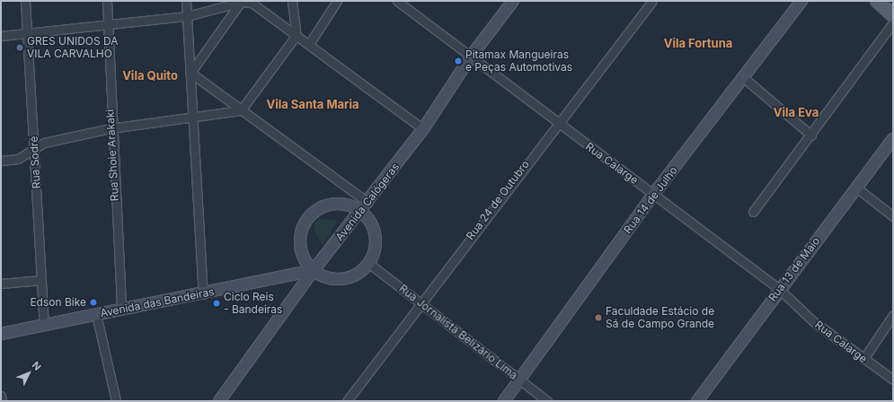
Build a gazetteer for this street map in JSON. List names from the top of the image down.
{
  "streets": {
    "street": [
      "Rua Shoie Arakaki",
      "Rua Sodré",
      "Rua Calarge",
      "Rua 24 de Outubro",
      "Rua 14 de Julho",
      "Avenida Calógeras",
      "Rua 13 de Maio",
      "Avenida das Bandeiras",
      "Rua Jornalista Belizário Lima"
    ]
  },
  "crossings": [
    ["Rua Shoie Arakaki", "Avenida das Bandeiras"],
    ["Rua Sodré", "Avenida das Bandeiras"],
    ["Rua Calarge", "Rua 24 de Outubro"],
    ["Rua Calarge", "Rua 14 de Julho"],
    ["Rua Calarge", "Avenida Calógeras"],
    ["Rua Calarge", "Rua 13 de Maio"],
    ["Rua 24 de Outubro", "Rua Jornalista Belizário Lima"],
    ["Rua 14 de Julho", "Rua Jornalista Belizário Lima"],
    ["Avenida Calógeras", "Avenida das Bandeiras"]
  ],
  "districts": [
    "Vila Fortuna",
    "Vila Quito",
    "Vila Santa Maria",
    "Vila Eva"
  ],
  "places": [
    "GRES UNIDOS DA VILA CARVALHO",
    "Pitamax Mangueiras e Peças Automotivas",
    "Edson Bike",
    "Ciclo Reis - Bandeiras",
    "Faculdade Estácio de Sá de Campo Grande"
  ],
  "north": "top right"
}
